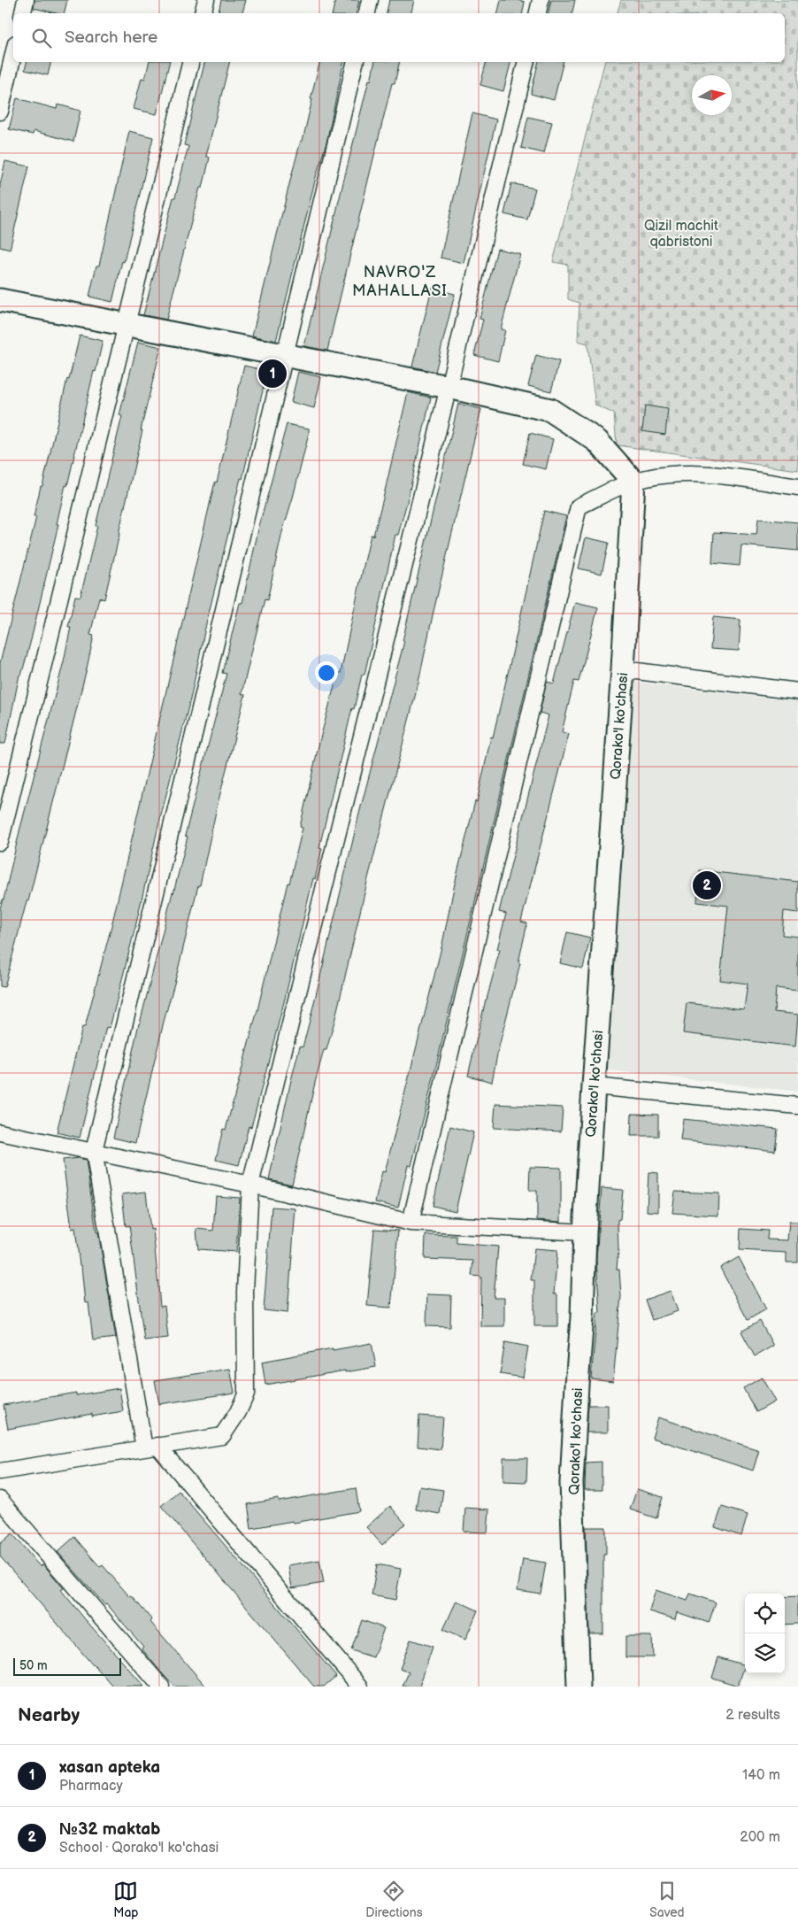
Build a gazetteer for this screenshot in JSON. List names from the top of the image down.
{
  "streets": {
    "street": ["Qorako'l ko'chasi"]
  },
  "districts": ["NAVRO'Z MAHALLASI"],
  "parks": ["Qizil machit qabristoni"],
  "scale_bar": "50 m",
  "north": "right",
  "page": {
    "search": "Search here",
    "pins": ["1", "2"],
    "scale": "50 m",
    "heading": ["Nearby", "2 results"],
    "list": [
      {
        "mark": "1",
        "name": "xasan apteka",
        "note": "Pharmacy",
        "value": "140 m"
      },
      {
        "mark": "2",
        "name": "№32 maktab",
        "note": "School · Qorako'l ko'chasi",
        "value": "200 m"
      }
    ],
    "nav": ["Map", "Directions", "Saved"]
  }
}
